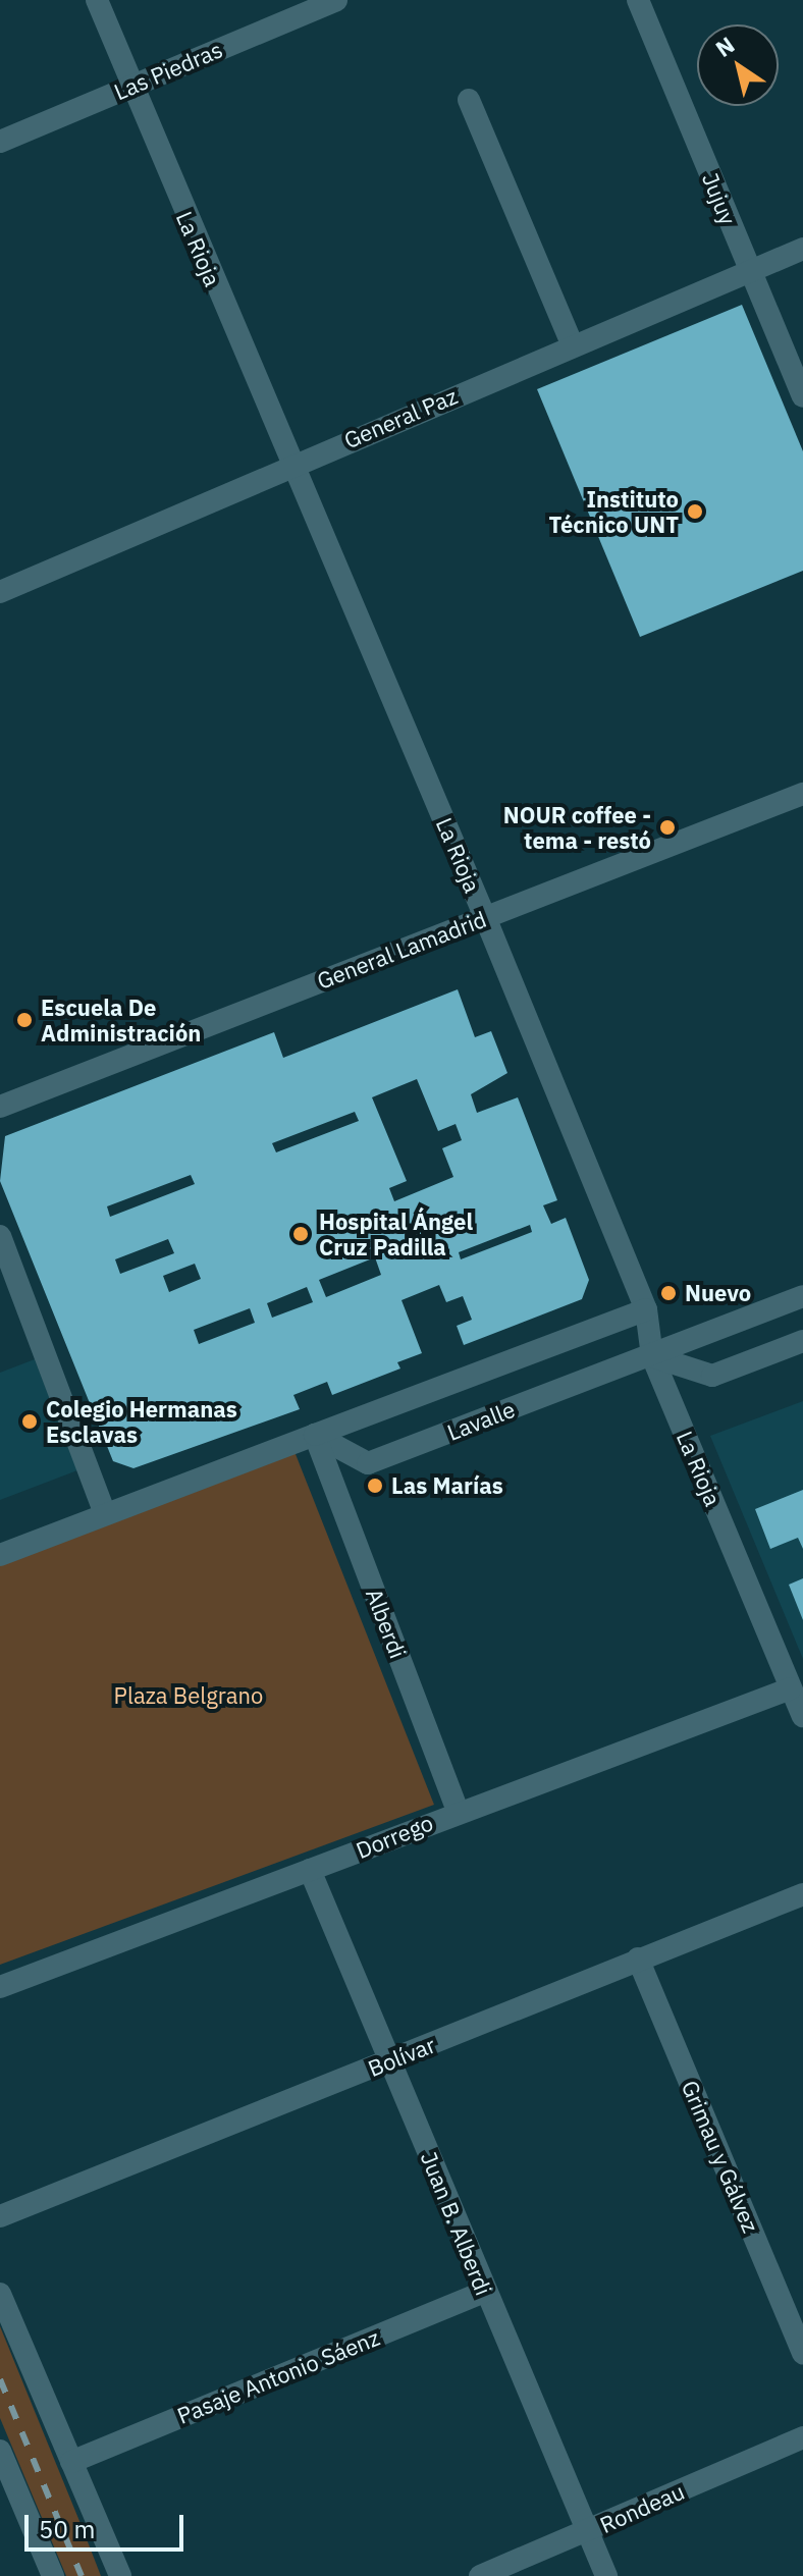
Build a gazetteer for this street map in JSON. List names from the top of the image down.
{
  "streets": {
    "street": [
      "Las Piedras",
      "Jujuy",
      "La Rioja",
      "General Paz",
      "General Lamadrid",
      "Lavalle",
      "Alberdi",
      "Dorrego",
      "Bolívar",
      "Grimau y Gálvez",
      "Juan B. Alberdi",
      "Pasaje Antonio Sáenz",
      "Rondeau"
    ]
  },
  "crossings": [
    ["Las Piedras", "La Rioja"],
    ["Jujuy", "General Paz"],
    ["La Rioja", "General Paz"],
    ["La Rioja", "General Lamadrid"],
    ["La Rioja", "Lavalle"],
    ["La Rioja", "Dorrego"],
    ["Lavalle", "Alberdi"],
    ["Alberdi", "Dorrego"],
    ["Dorrego", "Juan B. Alberdi"],
    ["Bolívar", "Grimau y Gálvez"],
    ["Bolívar", "Juan B. Alberdi"],
    ["Juan B. Alberdi", "Pasaje Antonio Sáenz"],
    ["Juan B. Alberdi", "Rondeau"]
  ],
  "parks": ["Plaza Belgrano"],
  "places": [
    "Instituto Técnico UNT",
    "NOUR coffee - tema - restó",
    "Escuela De Administración",
    "Hospital Ángel Cruz Padilla",
    "Nuevo",
    "Colegio Hermanas Esclavas",
    "Las Marías"
  ],
  "scale_bar": "50 m",
  "north": "top left"
}
